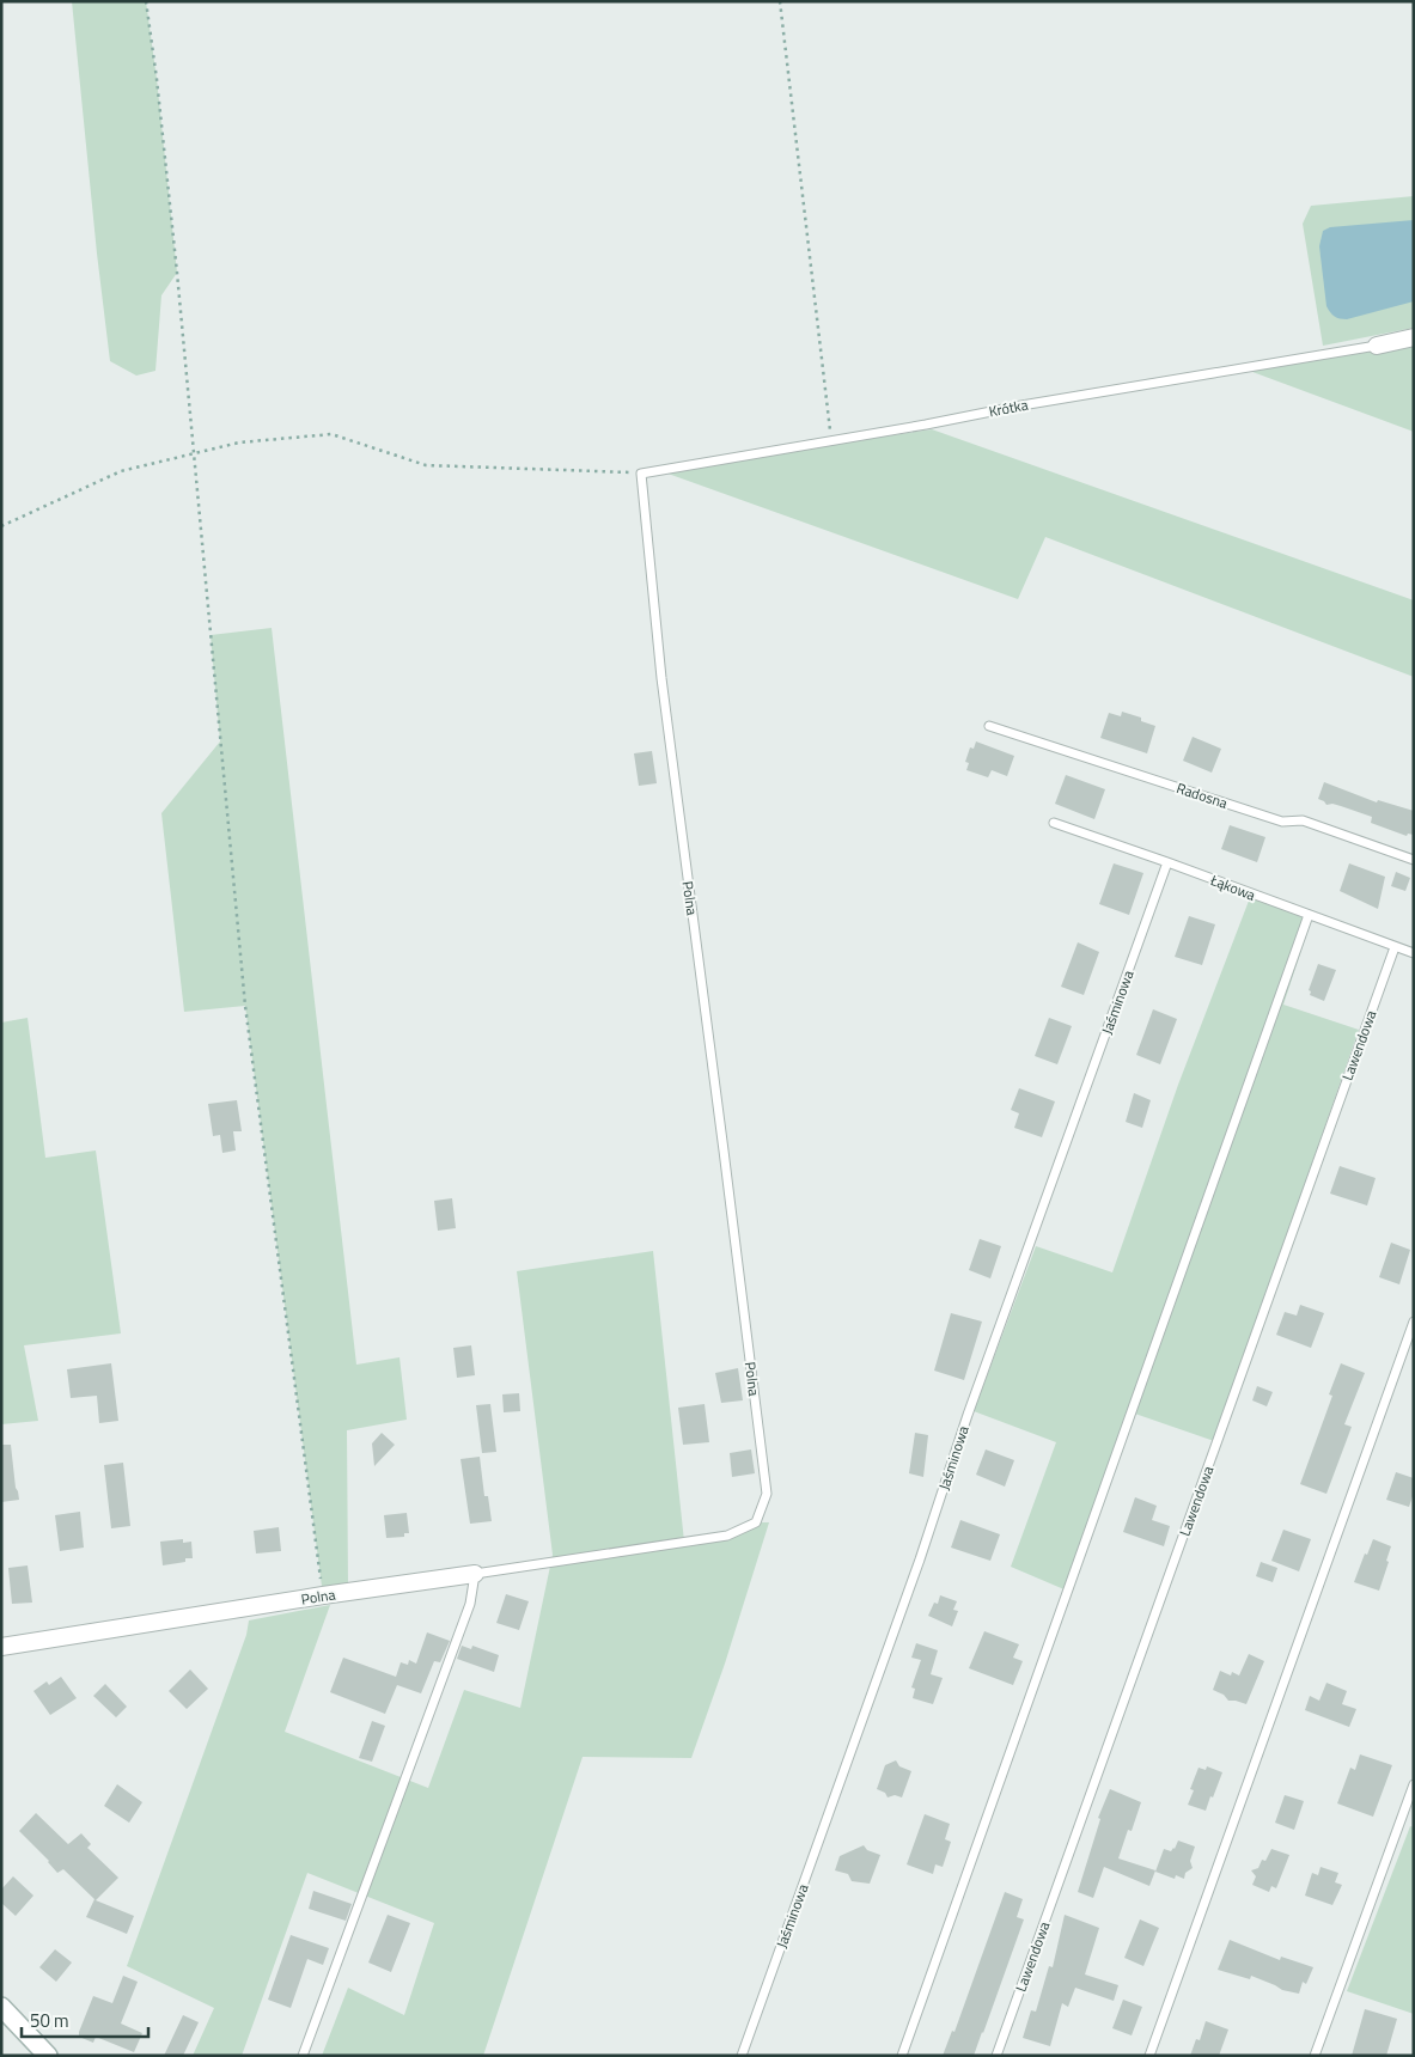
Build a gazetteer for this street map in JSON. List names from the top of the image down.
{
  "streets": {
    "street": ["Polna"],
    "lane": [
      "Krótka",
      "Radosna",
      "Łąkowa",
      "Jaśminowa",
      "Lawendowa"
    ]
  },
  "crossings": [
    ["Krótka", "Polna"],
    ["Łąkowa", "Jaśminowa"],
    ["Łąkowa", "Lawendowa"]
  ],
  "scale_bar": "50 m"
}
